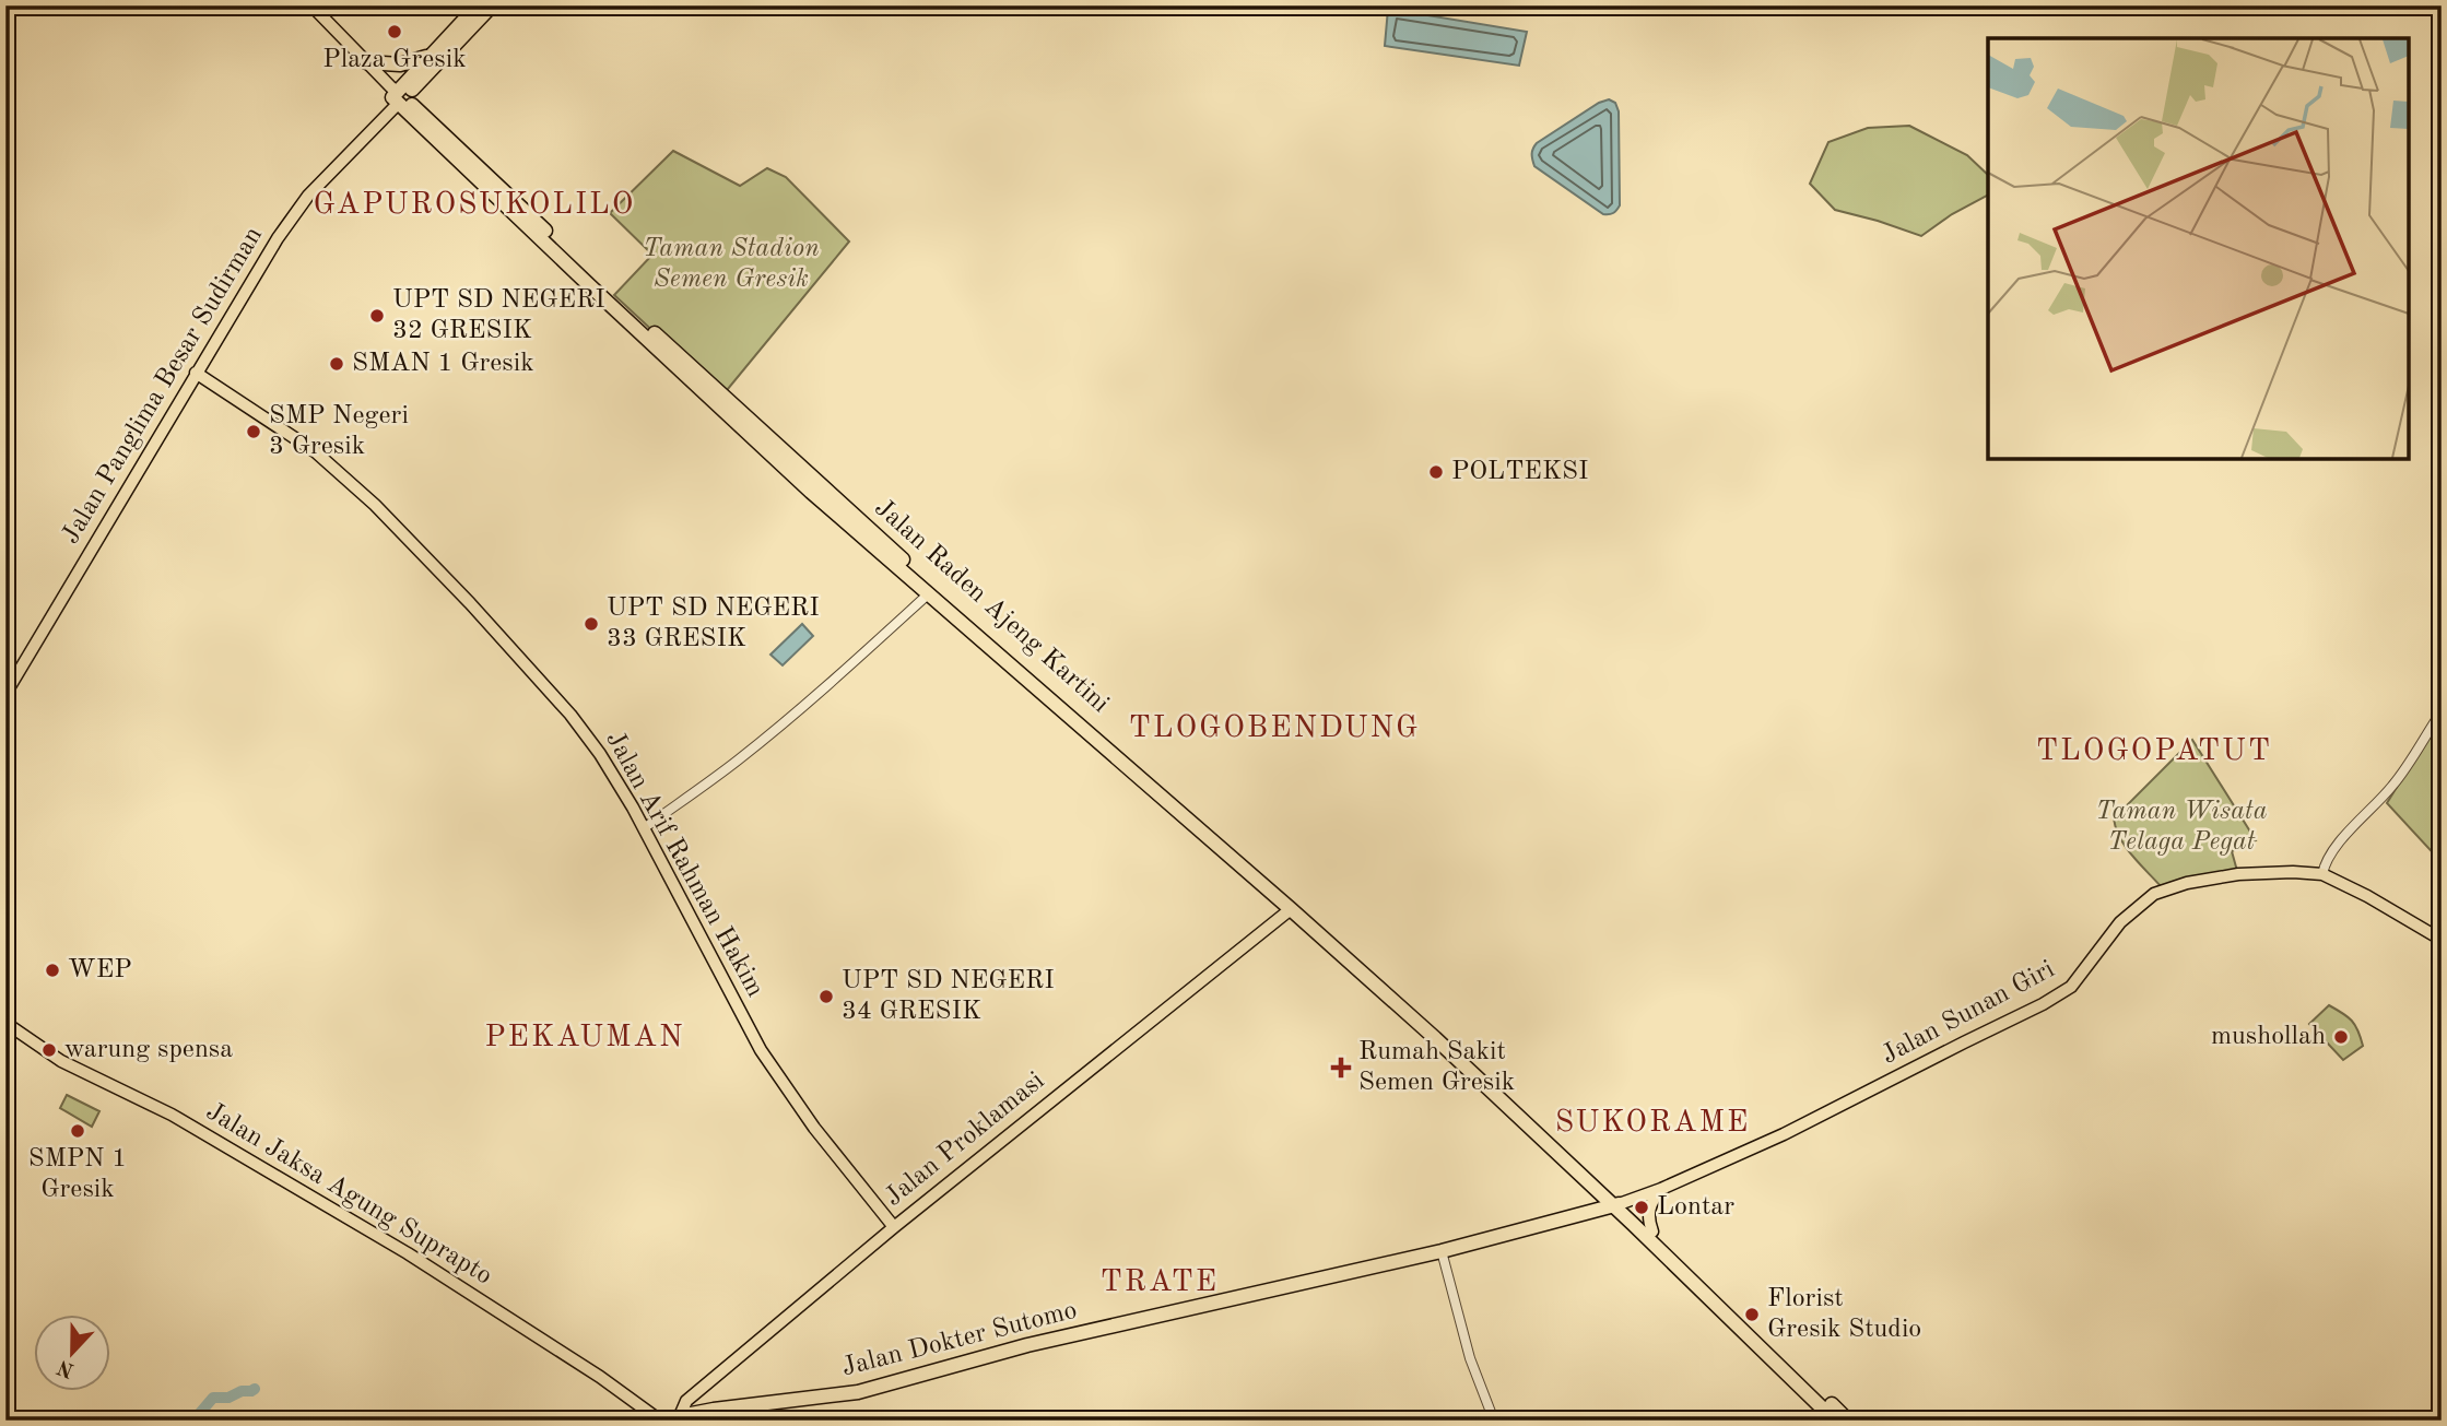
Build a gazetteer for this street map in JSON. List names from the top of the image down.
{
  "streets": {
    "highway": ["Jalan Raden Ajeng Kartini", "Jalan Dokter Sutomo"],
    "main road": [
      "Jalan Panglima Besar Sudirman",
      "Jalan Arif Rahman Hakim",
      "Jalan Sunan Giri",
      "Jalan Proklamasi",
      "Jalan Jaksa Agung Suprapto"
    ]
  },
  "crossings": [
    ["Jalan Panglima Besar Sudirman", "Jalan Raden Ajeng Kartini"],
    ["Jalan Panglima Besar Sudirman", "Jalan Arif Rahman Hakim"],
    ["Jalan Raden Ajeng Kartini", "Jalan Sunan Giri"],
    ["Jalan Raden Ajeng Kartini", "Jalan Proklamasi"],
    ["Jalan Raden Ajeng Kartini", "Jalan Dokter Sutomo"],
    ["Jalan Arif Rahman Hakim", "Jalan Proklamasi"],
    ["Jalan Sunan Giri", "Jalan Dokter Sutomo"],
    ["Jalan Proklamasi", "Jalan Dokter Sutomo"]
  ],
  "districts": [
    "GAPUROSUKOLILO",
    "TLOGOBENDUNG",
    "TLOGOPATUT",
    "PEKAUMAN",
    "SUKORAME",
    "TRATE"
  ],
  "parks": ["Taman Stadion Semen Gresik", "Taman Wisata Telaga Pegat"],
  "places": {
    "other": [
      "Plaza Gresik",
      "UPT SD NEGERI 32 GRESIK",
      "SMAN 1 Gresik",
      "SMP Negeri 3 Gresik",
      "POLTEKSI",
      "UPT SD NEGERI 33 GRESIK",
      "WEP",
      "UPT SD NEGERI 34 GRESIK",
      "mushollah",
      "warung spensa",
      "SMPN 1 Gresik",
      "Lontar",
      "Florist Gresik Studio"
    ],
    "health": ["Rumah Sakit Semen Gresik"]
  },
  "north": "bottom"
}
